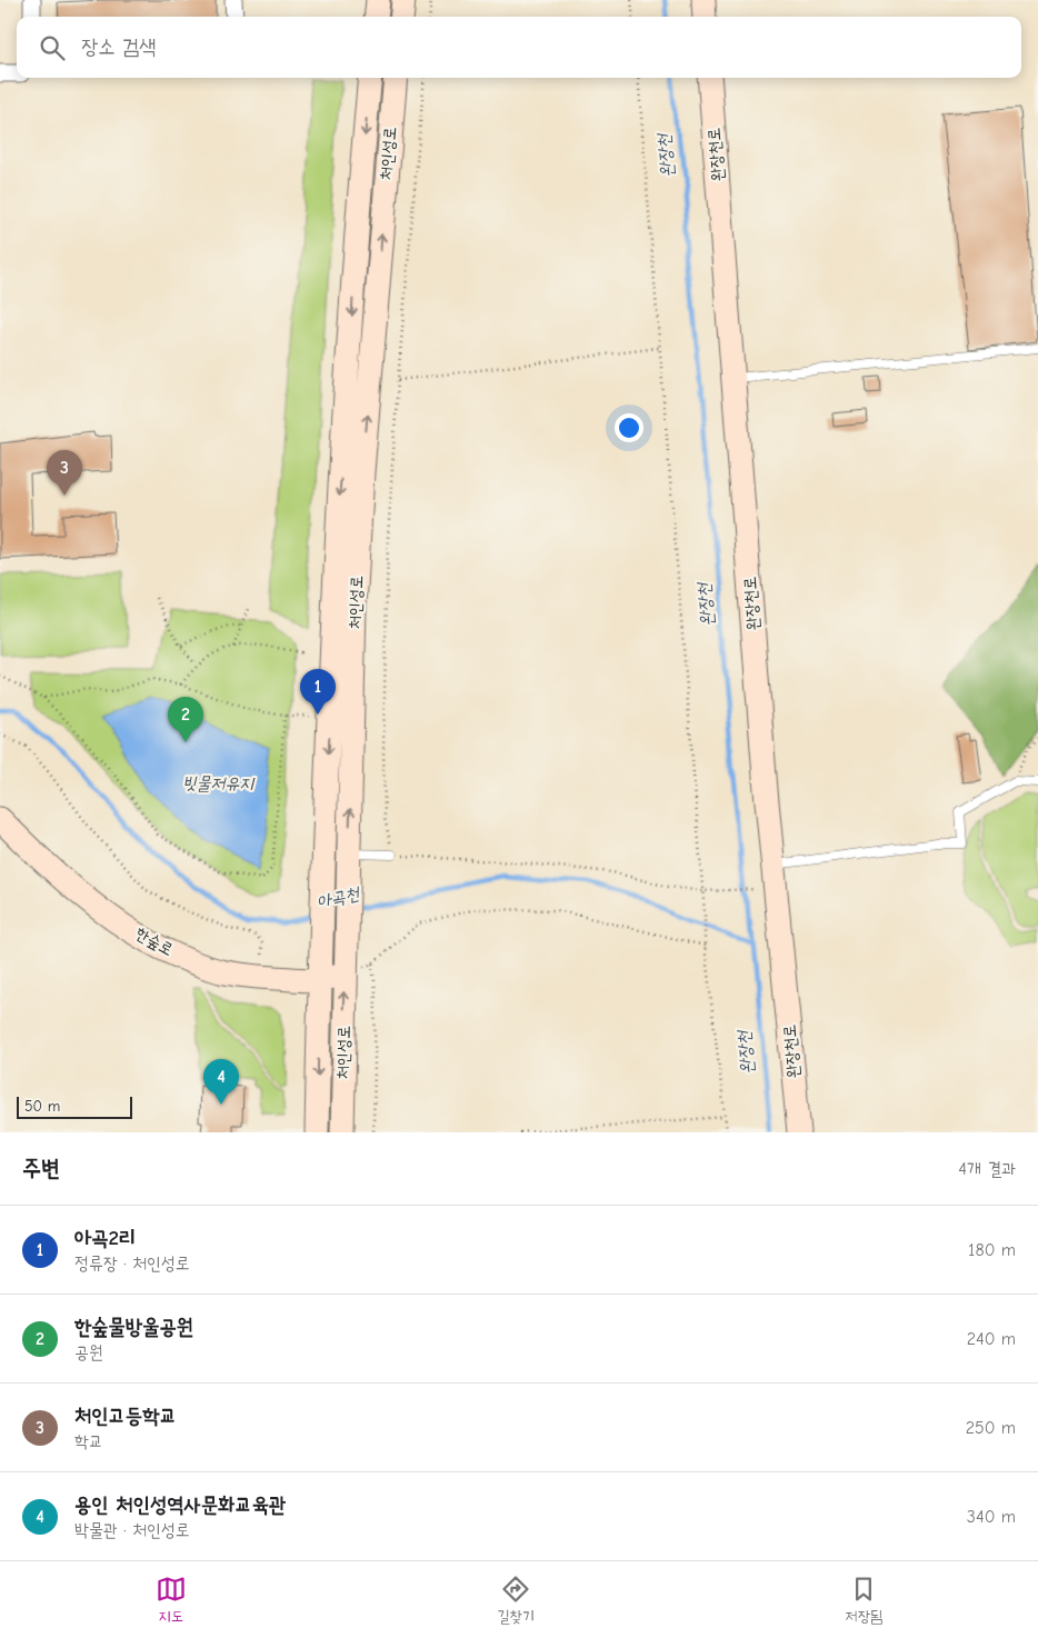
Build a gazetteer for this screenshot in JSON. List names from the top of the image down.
{
  "streets": {
    "main road": ["처인성로", "완장천로", "한숲로"]
  },
  "crossings": [
    ["처인성로", "한숲로"]
  ],
  "water": ["완장천", "빗물저유지", "아곡천"],
  "scale_bar": "50 m",
  "page": {
    "search": "장소 검색",
    "pins": [
      "3",
      "1",
      "2",
      "4"
    ],
    "scale": "50 m",
    "heading": ["주변", "4개 결과"],
    "list": [
      {
        "mark": "1",
        "name": "아곡2리",
        "note": "정류장 · 처인성로",
        "value": "180 m"
      },
      {
        "mark": "2",
        "name": "한숲물방울공원",
        "note": "공원",
        "value": "240 m"
      },
      {
        "mark": "3",
        "name": "처인고등학교",
        "note": "학교",
        "value": "250 m"
      },
      {
        "mark": "4",
        "name": "용인 처인성역사문화교육관",
        "note": "박물관 · 처인성로",
        "value": "340 m"
      }
    ],
    "nav": ["지도", "길찾기", "저장됨"]
  }
}
